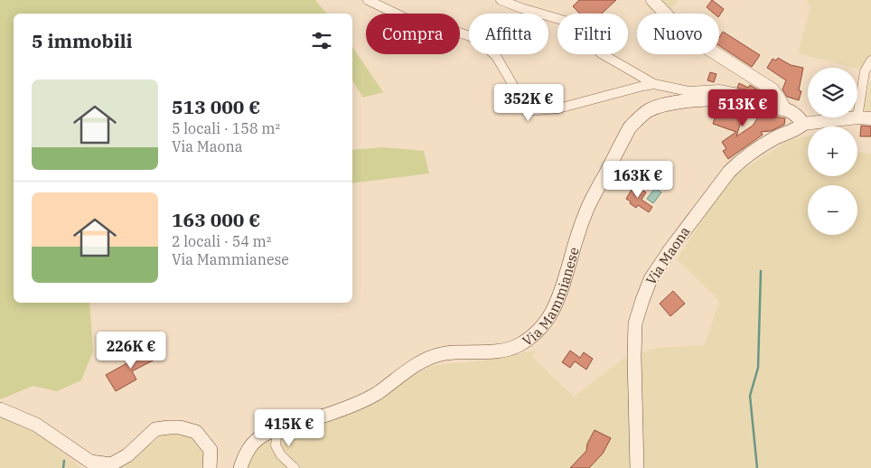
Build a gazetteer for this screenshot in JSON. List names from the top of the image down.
{
  "streets": {
    "main road": ["Via Maona", "Via Mammianese"]
  },
  "page": {
    "chip": [
      "Compra",
      "Affitta",
      "Filtri",
      "Nuovo"
    ],
    "heading": "5 immobili",
    "map_buttons": ["+", "−"],
    "list": [
      {
        "name": "513 000 €",
        "note": "5 locali · 158 m² · Via Maona"
      },
      {
        "name": "163 000 €",
        "note": "2 locali · 54 m² · Via Mammianese"
      }
    ],
    "price": [
      "352K €",
      "513K €",
      "163K €",
      "226K €",
      "415K €"
    ]
  }
}
